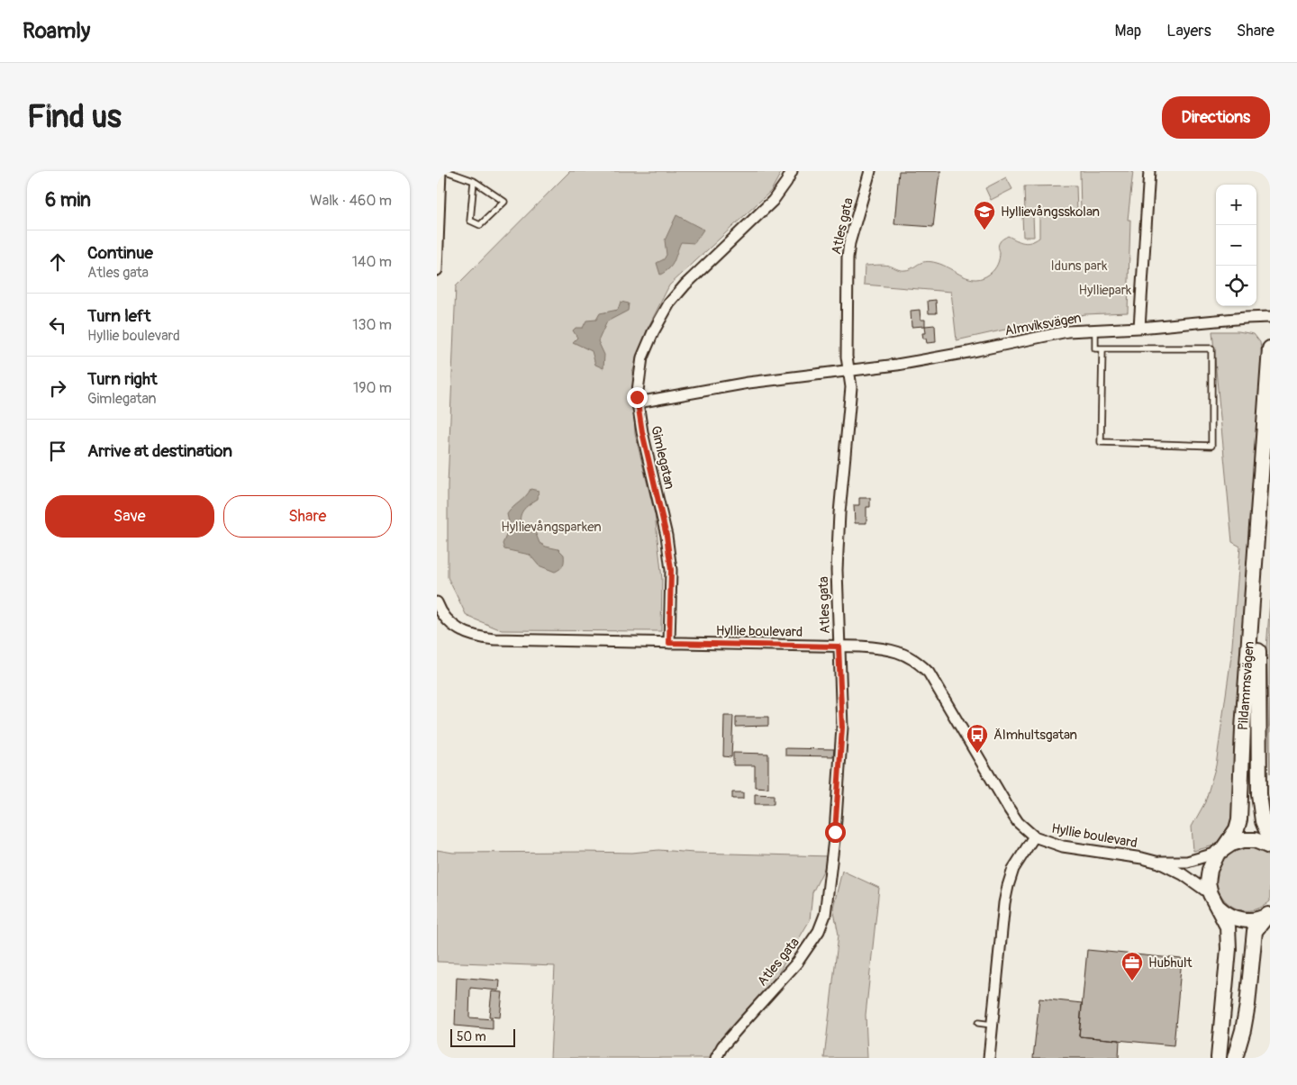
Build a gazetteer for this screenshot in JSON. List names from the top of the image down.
{
  "streets": {
    "main road": ["Pildammsvägen"],
    "street": [
      "Atles gata",
      "Almviksvägen",
      "Gimlegatan",
      "Hyllie boulevard"
    ]
  },
  "crossings": [
    ["Atles gata", "Almviksvägen"],
    ["Atles gata", "Hyllie boulevard"],
    ["Almviksvägen", "Gimlegatan"],
    ["Gimlegatan", "Hyllie boulevard"],
    ["Hyllie boulevard", "Pildammsvägen"]
  ],
  "parks": ["Iduns park", "Hylliepark", "Hyllievångsparken"],
  "places": {
    "school or university": ["Hyllievångsskolan"],
    "bus stop": ["Älmhultsgatan"],
    "office": ["Hubhult"]
  },
  "scale_bar": "50 m",
  "page": {
    "header": "Roamly",
    "nav": ["Map", "Layers", "Share"],
    "buttons": [
      "Directions",
      ["Save", "Share"]
    ],
    "title": "Find us",
    "heading": ["6 min", "Walk · 460 m"],
    "map_buttons": ["+", "−"],
    "list": [
      ["Continue", "Atles gata", "140 m"],
      ["Turn left", "Hyllie boulevard", "130 m"],
      ["Turn right", "Gimlegatan", "190 m"],
      "Arrive at destination"
    ],
    "scale": "50 m"
  }
}
